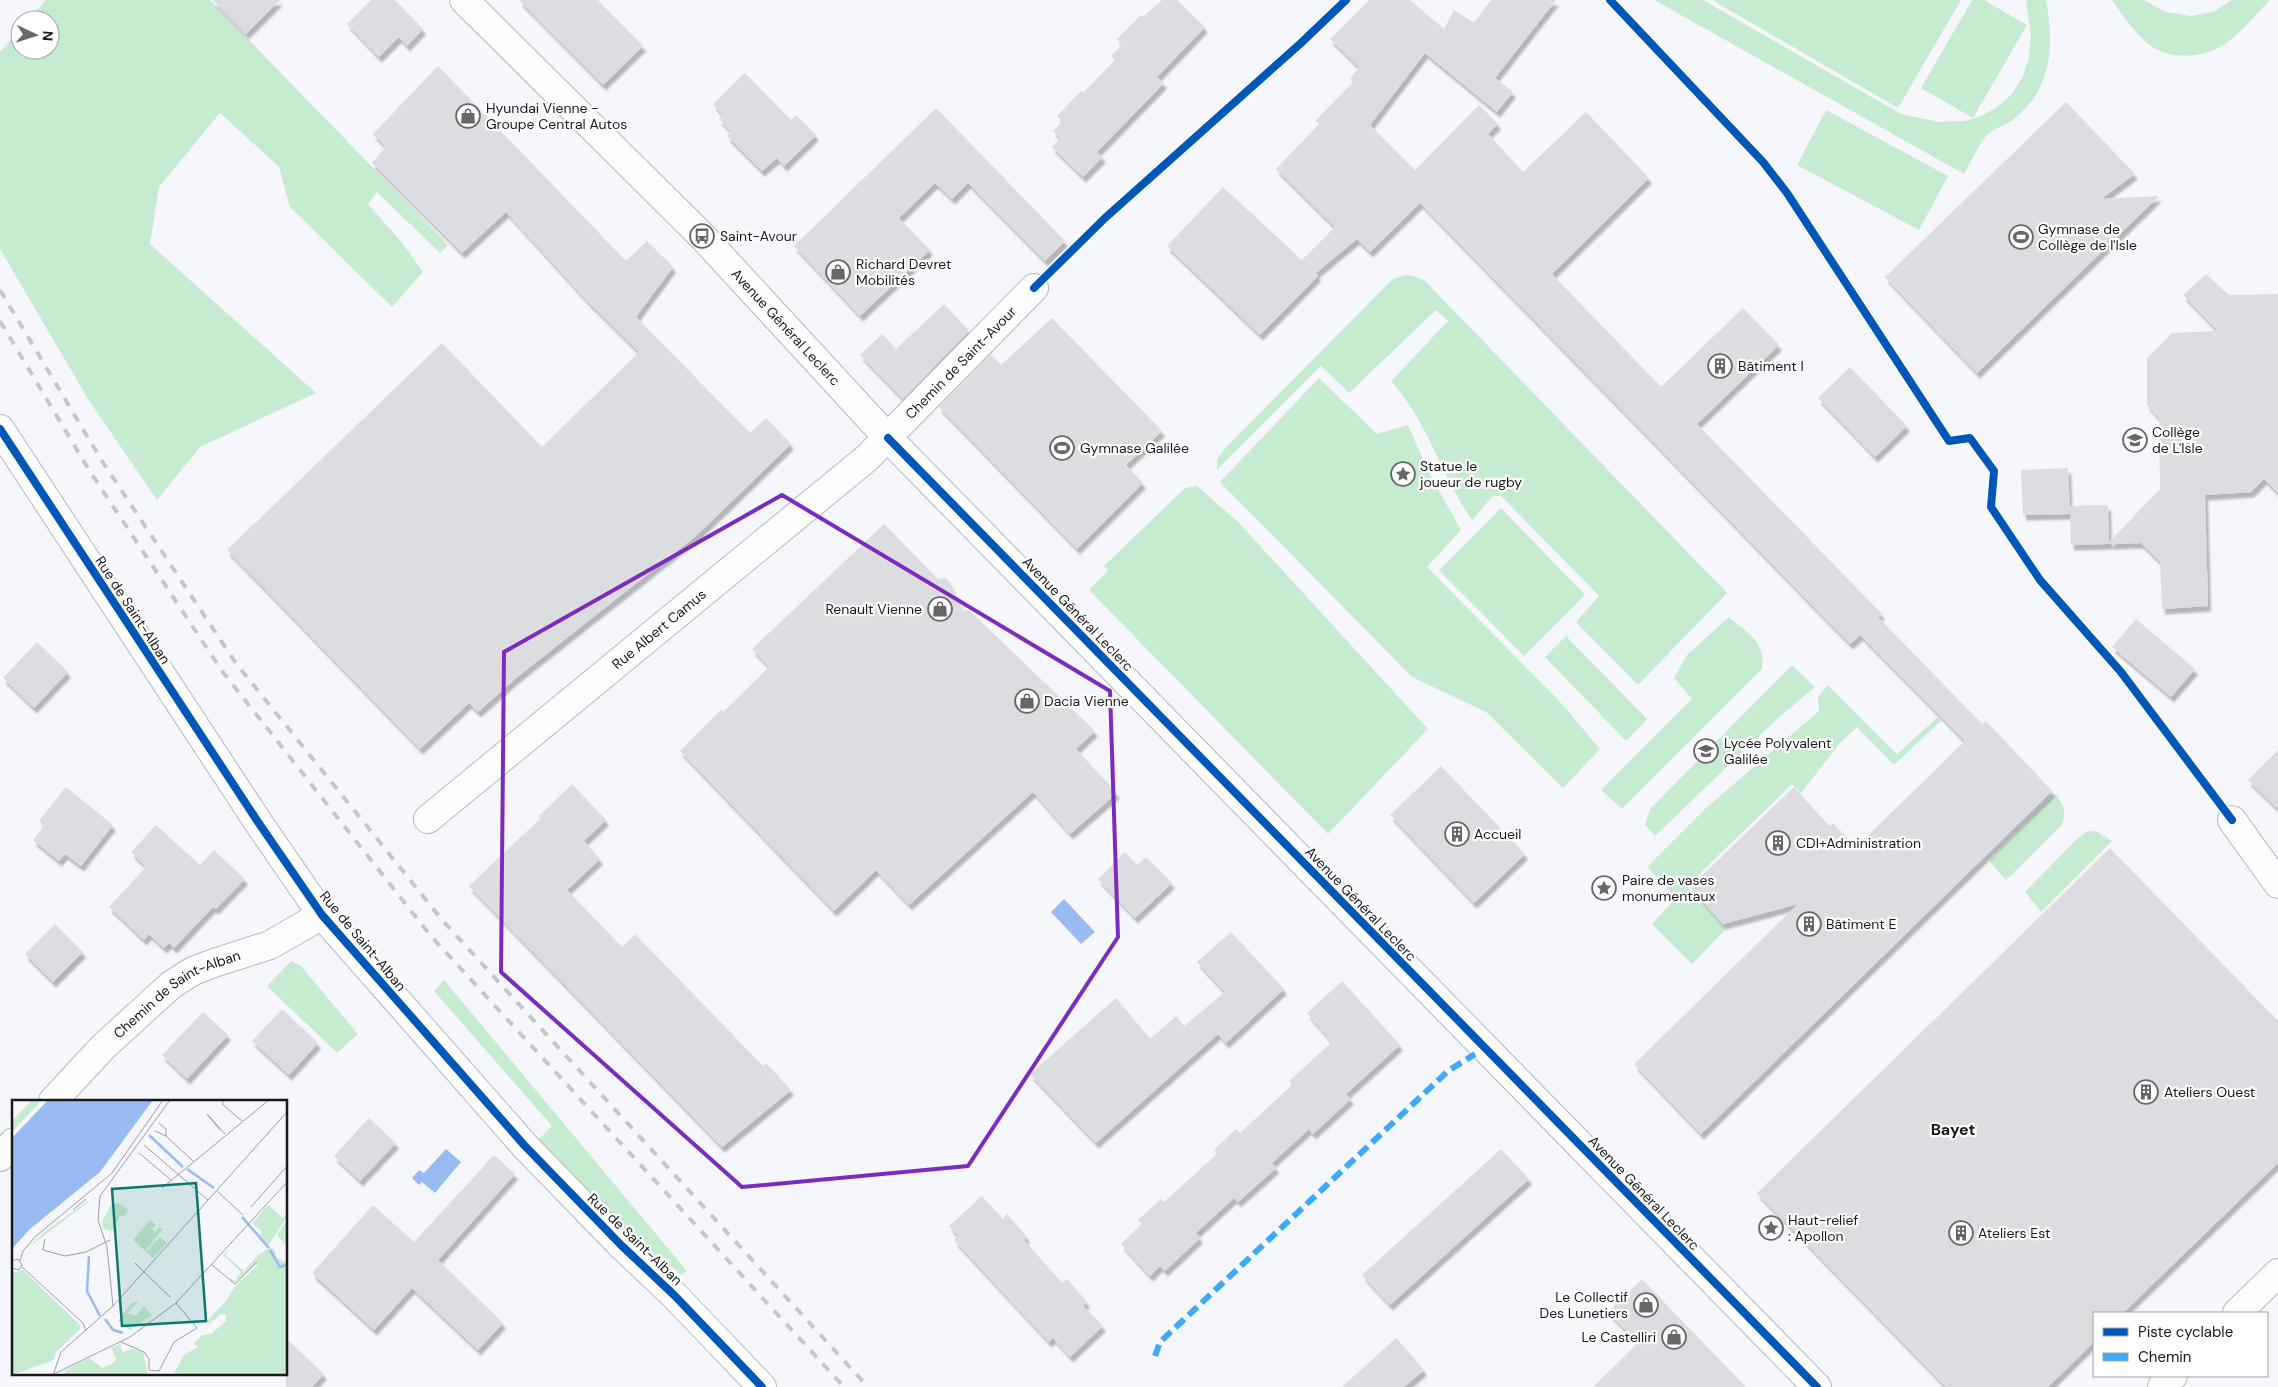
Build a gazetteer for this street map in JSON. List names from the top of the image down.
{
  "streets": {
    "street": [
      "Avenue Général Leclerc",
      "Chemin de Saint-Avour",
      "Rue de Saint-Alban",
      "Rue Albert Camus",
      "Chemin de Saint-Alban"
    ]
  },
  "crossings": [
    ["Avenue Général Leclerc", "Chemin de Saint-Avour"],
    ["Avenue Général Leclerc", "Rue Albert Camus"],
    ["Chemin de Saint-Avour", "Rue Albert Camus"],
    ["Rue de Saint-Alban", "Chemin de Saint-Alban"]
  ],
  "districts": ["Bayet"],
  "places": {
    "shop": [
      "Hyundai Vienne - Groupe Central Autos",
      "Richard Devret Mobilités",
      "Renault Vienne",
      "Dacia Vienne",
      "Le Collectif Des Lunetiers",
      "Le Castelliri"
    ],
    "bus stop": ["Saint-Avour"],
    "sports": ["Gymnase de Collège de l'Isle", "Gymnase Galilée"],
    "building": [
      "Bâtiment I",
      "Accueil",
      "CDI+Administration",
      "Bâtiment E",
      "Ateliers Ouest",
      "Ateliers Est"
    ],
    "school or university": ["Collège de L'Isle", "Lycée Polyvalent Galilée"],
    "place": ["Statue le joueur de rugby", "Paire de vases monumentaux", "Haut-relief : Apollon"]
  },
  "legend": ["Piste cyclable", "Chemin"],
  "north": "right"
}
